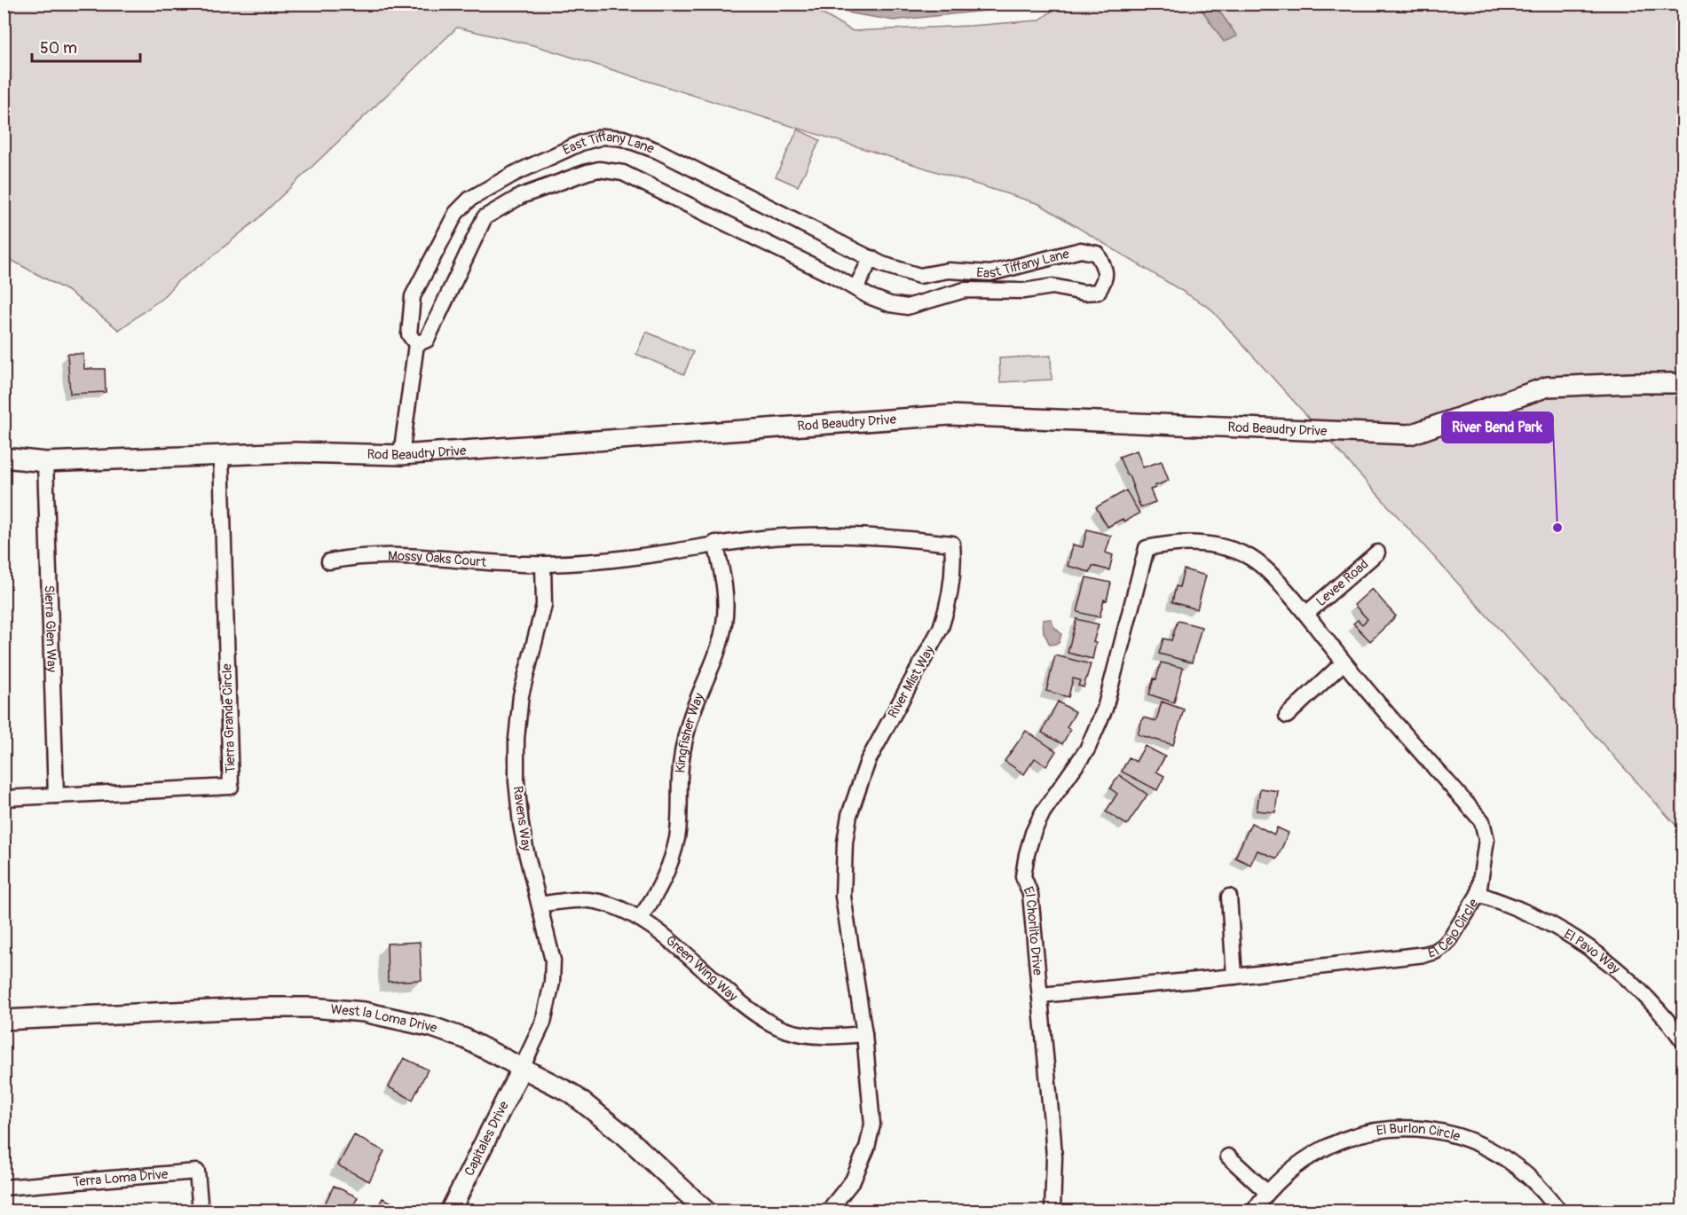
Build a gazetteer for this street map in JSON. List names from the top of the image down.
{
  "streets": {
    "street": [
      "East Tiffany Lane",
      "Rod Beaudry Drive",
      "Mossy Oaks Court",
      "Levee Road",
      "Sierra Glen Way",
      "River Mist Way",
      "Tierra Grande Circle",
      "Kingfisher Way",
      "Ravens Way",
      "El Cejo Circle",
      "El Chorlito Drive",
      "El Pavo Way",
      "Green Wing Way",
      "West la Loma Drive",
      "El Burlon Circle",
      "Capitales Drive",
      "Terra Loma Drive"
    ]
  },
  "crossings": [
    ["East Tiffany Lane", "Rod Beaudry Drive"],
    ["Rod Beaudry Drive", "Sierra Glen Way"],
    ["Rod Beaudry Drive", "Tierra Grande Circle"],
    ["Mossy Oaks Court", "River Mist Way"],
    ["Mossy Oaks Court", "Ravens Way"],
    ["Levee Road", "El Cejo Circle"],
    ["Sierra Glen Way", "Tierra Grande Circle"],
    ["River Mist Way", "Kingfisher Way"],
    ["River Mist Way", "Ravens Way"],
    ["River Mist Way", "Green Wing Way"],
    ["Kingfisher Way", "Green Wing Way"],
    ["Ravens Way", "Green Wing Way"],
    ["Ravens Way", "West la Loma Drive"],
    ["Ravens Way", "Capitales Drive"],
    ["El Cejo Circle", "El Chorlito Drive"],
    ["El Cejo Circle", "El Pavo Way"],
    ["West la Loma Drive", "Capitales Drive"]
  ],
  "places": ["River Bend Park"],
  "scale_bar": "50 m"
}
